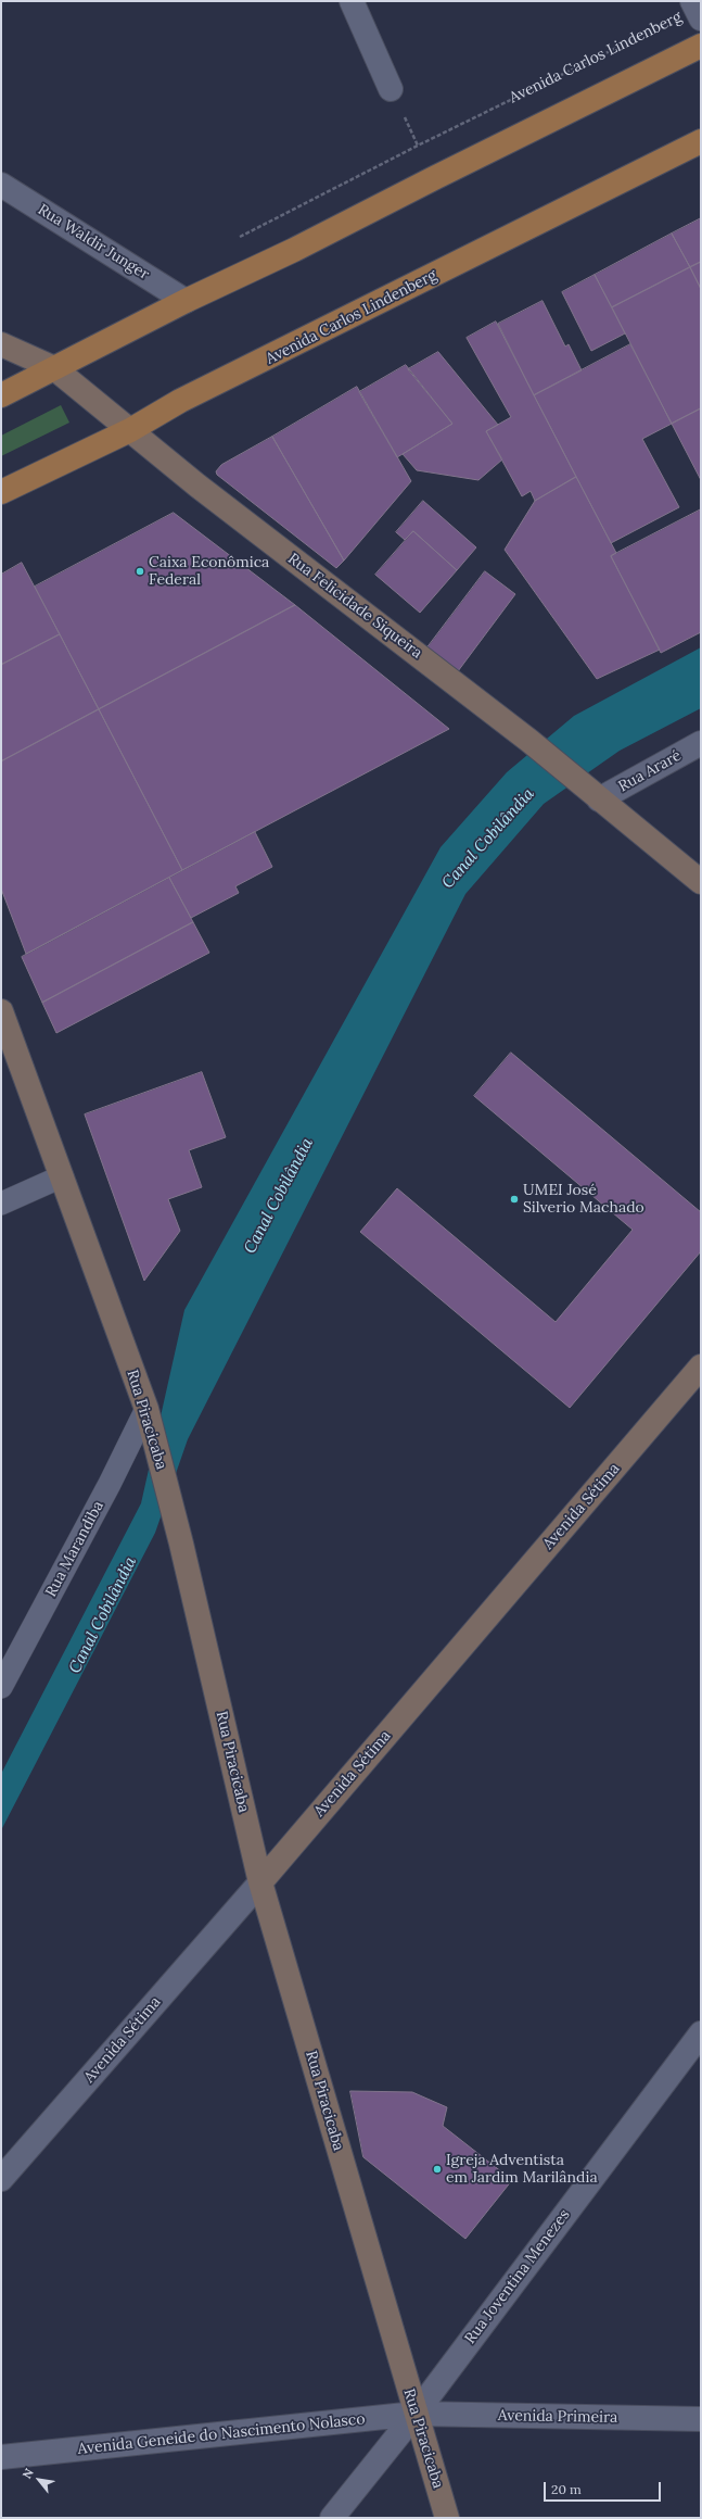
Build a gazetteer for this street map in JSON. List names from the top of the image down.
{
  "streets": {
    "main road": ["Avenida Carlos Lindenberg"],
    "street": [
      "Rua Waldir Junger",
      "Rua Felicidade Siqueira",
      "Rua Araré",
      "Rua Piracicaba",
      "Avenida Sétima",
      "Rua Joventina Menezes",
      "Avenida Primeira",
      "Avenida Geneide do Nascimento Nolasco"
    ],
    "lane": ["Rua Marandiba"]
  },
  "crossings": [
    ["Avenida Carlos Lindenberg", "Rua Felicidade Siqueira"],
    ["Rua Felicidade Siqueira", "Rua Araré"],
    ["Rua Piracicaba", "Avenida Sétima"],
    ["Rua Piracicaba", "Rua Marandiba"],
    ["Rua Piracicaba", "Rua Joventina Menezes"],
    ["Rua Piracicaba", "Avenida Primeira"],
    ["Rua Piracicaba", "Avenida Geneide do Nascimento Nolasco"],
    ["Rua Joventina Menezes", "Avenida Primeira"],
    ["Rua Joventina Menezes", "Avenida Geneide do Nascimento Nolasco"],
    ["Avenida Primeira", "Avenida Geneide do Nascimento Nolasco"]
  ],
  "water": ["Canal Cobilândia"],
  "places": ["Caixa Econômica Federal", "UMEI José Silverio Machado", "Igreja Adventista em Jardim Marilândia"],
  "scale_bar": "20 m",
  "north": "top left"
}
